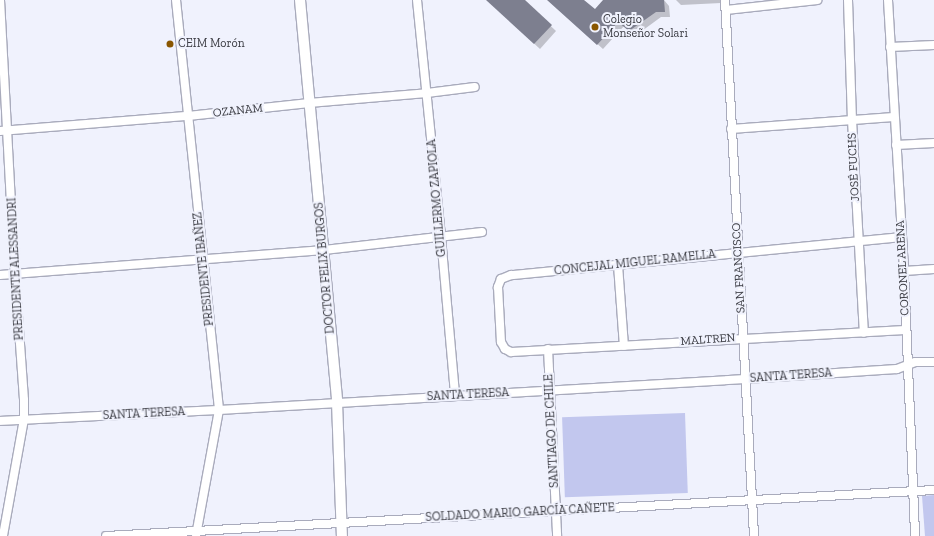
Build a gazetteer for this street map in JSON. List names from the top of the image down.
{
  "streets": {
    "street": [
      "OZANAM",
      "JOSÉ FUCHS",
      "GUILLERMO ZAPIOLA",
      "CONCEJAL MIGUEL RAMELLA",
      "DOCTOR FELIX BURGOS",
      "SAN FRANCISCO",
      "CORONEL ARENA",
      "PRESIDENTE ALESSANDRI",
      "PRESIDENTE IBAÑEZ",
      "MALTREN",
      "SANTA TERESA",
      "SANTIAGO DE CHILE",
      "SOLDADO MARIO GARCÍA CAÑETE"
    ]
  },
  "crossings": [
    ["OZANAM", "GUILLERMO ZAPIOLA"],
    ["OZANAM", "DOCTOR FELIX BURGOS"],
    ["OZANAM", "PRESIDENTE ALESSANDRI"],
    ["OZANAM", "PRESIDENTE IBAÑEZ"],
    ["JOSÉ FUCHS", "CONCEJAL MIGUEL RAMELLA"],
    ["JOSÉ FUCHS", "MALTREN"],
    ["GUILLERMO ZAPIOLA", "SANTA TERESA"],
    ["CONCEJAL MIGUEL RAMELLA", "SAN FRANCISCO"],
    ["CONCEJAL MIGUEL RAMELLA", "CORONEL ARENA"],
    ["CONCEJAL MIGUEL RAMELLA", "MALTREN"],
    ["DOCTOR FELIX BURGOS", "SANTA TERESA"],
    ["DOCTOR FELIX BURGOS", "SOLDADO MARIO GARCÍA CAÑETE"],
    ["SAN FRANCISCO", "MALTREN"],
    ["SAN FRANCISCO", "SANTA TERESA"],
    ["SAN FRANCISCO", "SOLDADO MARIO GARCÍA CAÑETE"],
    ["CORONEL ARENA", "MALTREN"],
    ["CORONEL ARENA", "SANTA TERESA"],
    ["CORONEL ARENA", "SOLDADO MARIO GARCÍA CAÑETE"],
    ["PRESIDENTE ALESSANDRI", "SANTA TERESA"],
    ["PRESIDENTE IBAÑEZ", "SANTA TERESA"],
    ["PRESIDENTE IBAÑEZ", "SOLDADO MARIO GARCÍA CAÑETE"],
    ["MALTREN", "SANTIAGO DE CHILE"],
    ["SANTA TERESA", "SANTIAGO DE CHILE"],
    ["SANTIAGO DE CHILE", "SOLDADO MARIO GARCÍA CAÑETE"]
  ],
  "places": ["Colegio Monseñor Solari", "CEIM Morón"]
}
